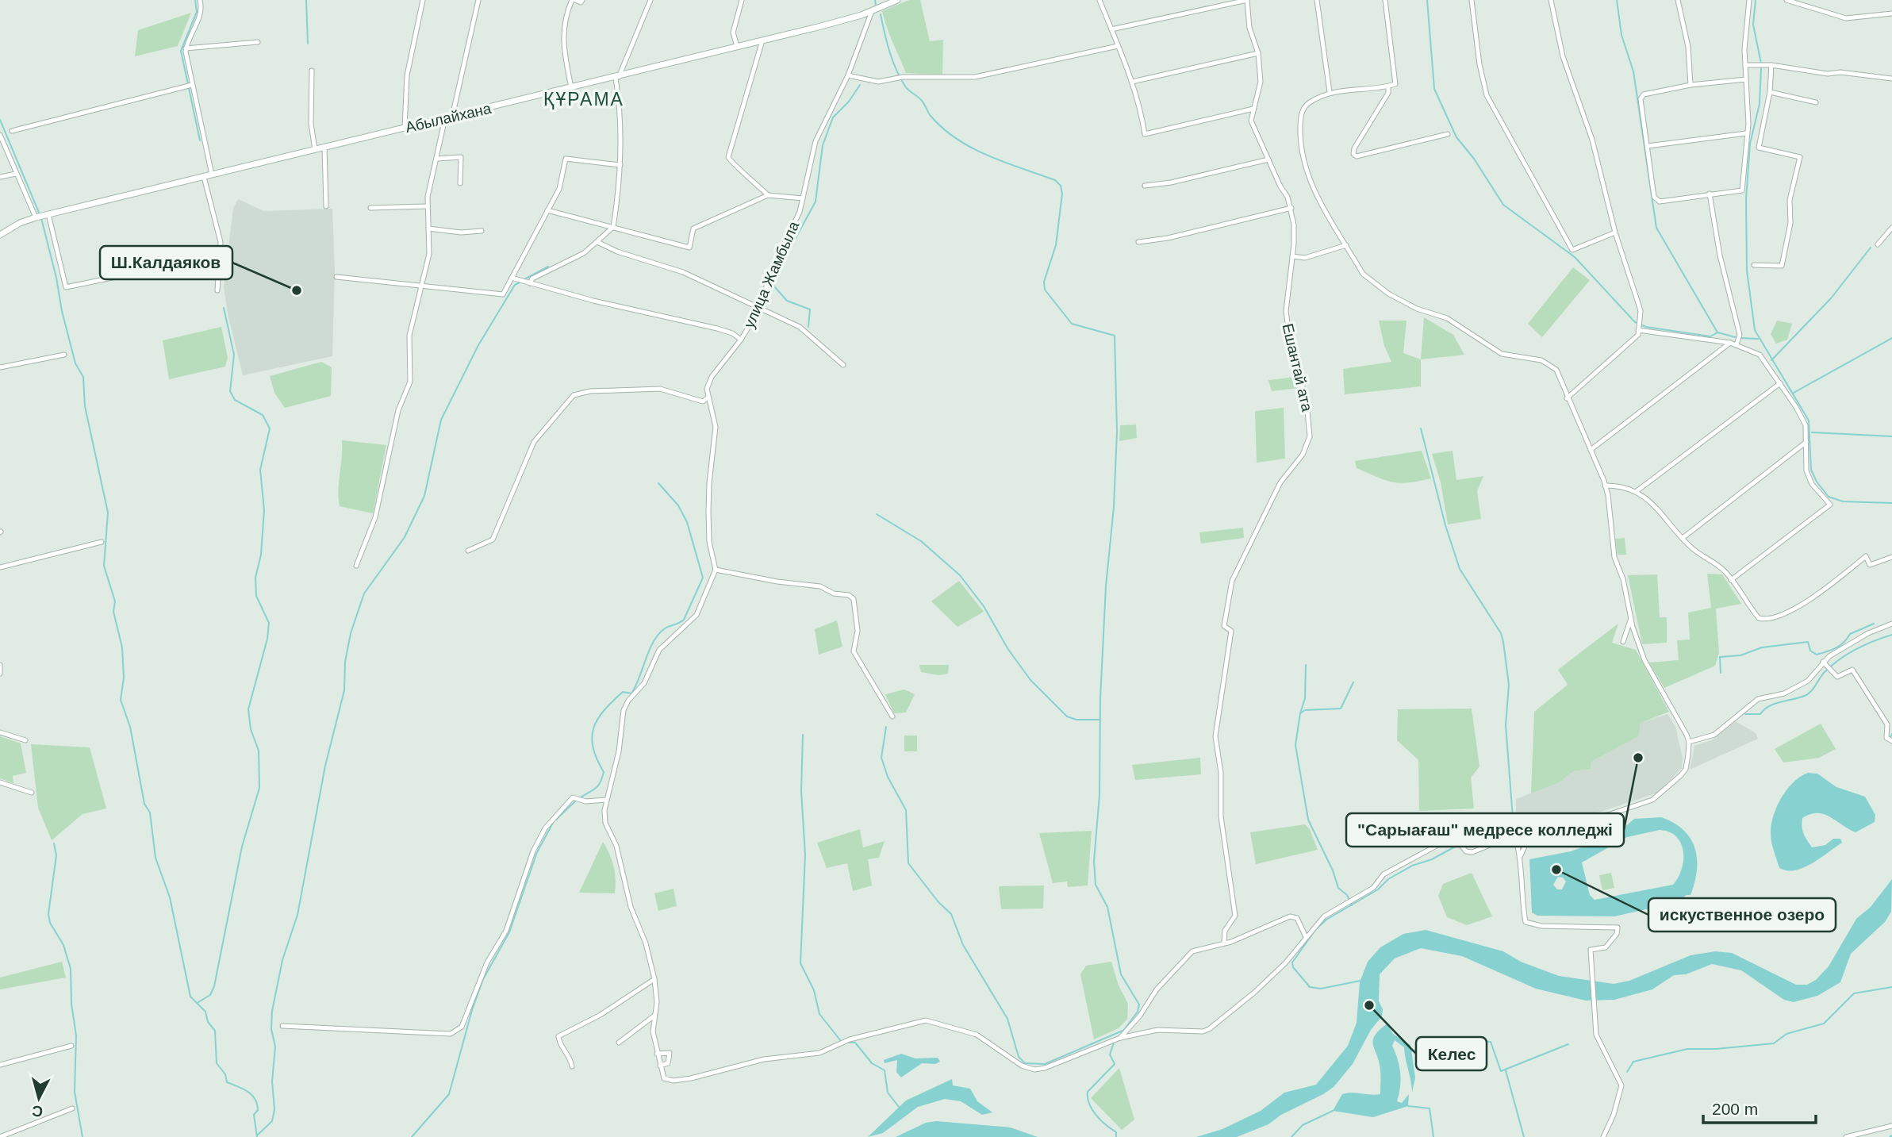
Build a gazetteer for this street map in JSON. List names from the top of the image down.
{
  "streets": {
    "main road": ["Абылайхана"],
    "street": ["улица Жамбыла", "Ешантай ата"]
  },
  "crossings": [
    ["Абылайхана", "улица Жамбыла"]
  ],
  "districts": ["ҚҰРАМА"],
  "places": [
    "Ш.Калдаяков",
    "\"Сарыағаш\" медресе колледжі",
    "искуственное озеро",
    "Келес"
  ],
  "scale_bar": "200 m",
  "north": "bottom"
}
